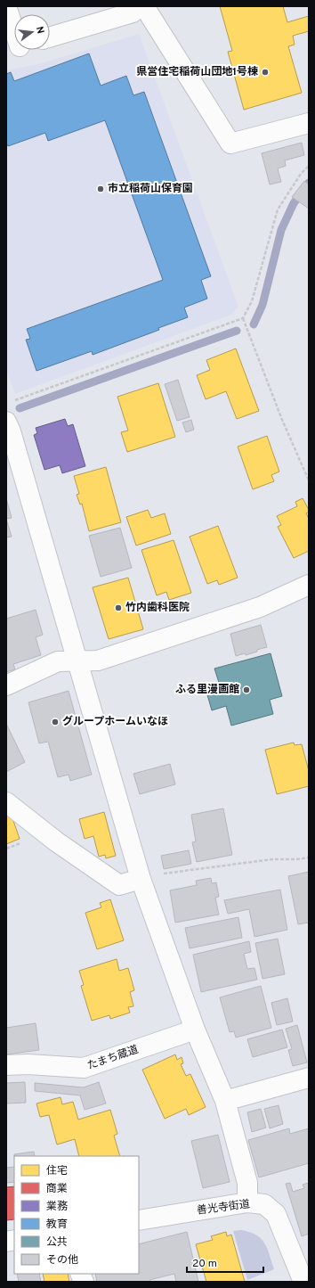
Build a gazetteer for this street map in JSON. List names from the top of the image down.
{
  "streets": {
    "street": ["たまち蔵道", "善光寺街道"]
  },
  "places": [
    "県営住宅稲荷山団地1号棟",
    "市立稲荷山保育園",
    "竹内歯科医院",
    "ふる里漫画館",
    "グループホームいなほ"
  ],
  "legend": [
    "住宅",
    "商業",
    "業務",
    "教育",
    "公共",
    "その他"
  ],
  "scale_bar": "20 m",
  "north": "right"
}
